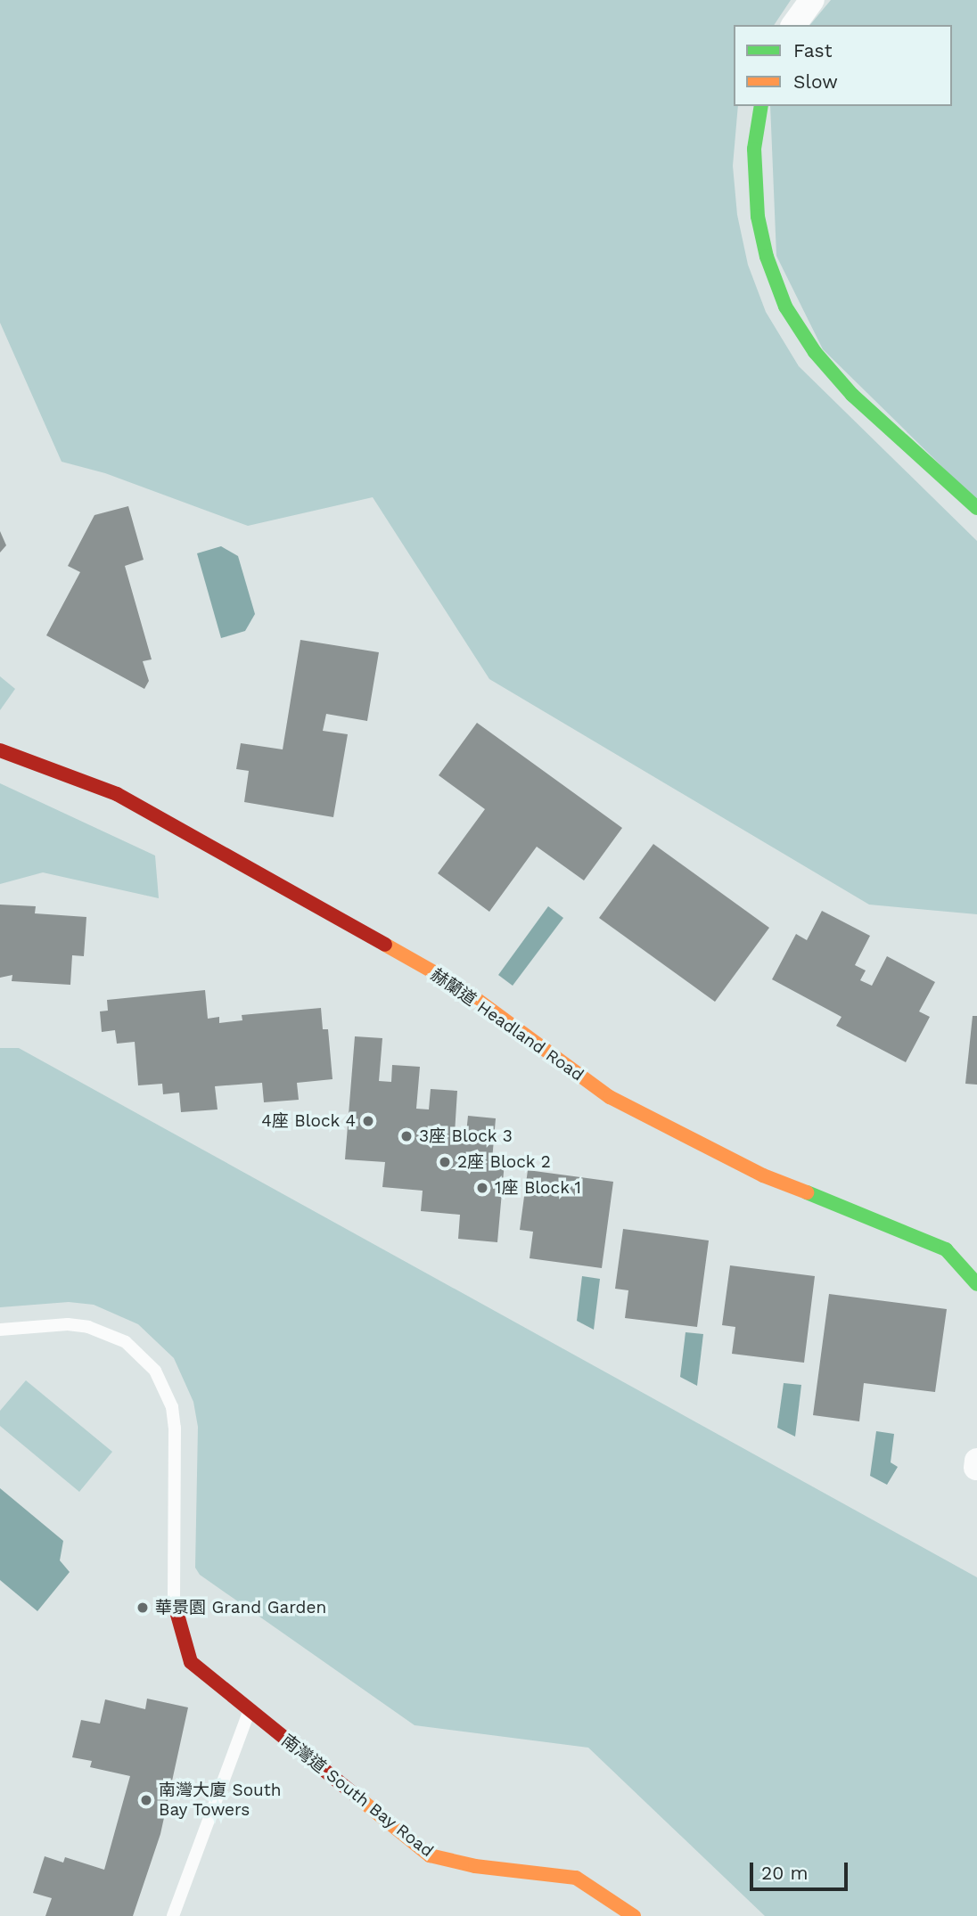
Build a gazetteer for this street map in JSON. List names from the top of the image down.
{
  "streets": {
    "street": ["赫蘭道 Headland Road", "南灣道 South Bay Road"]
  },
  "places": [
    "4座 Block 4",
    "3座 Block 3",
    "2座 Block 2",
    "1座 Block 1",
    "華景園 Grand Garden",
    "南灣大廈 South Bay Towers"
  ],
  "legend": ["Fast", "Slow"],
  "scale_bar": "20 m"
}
